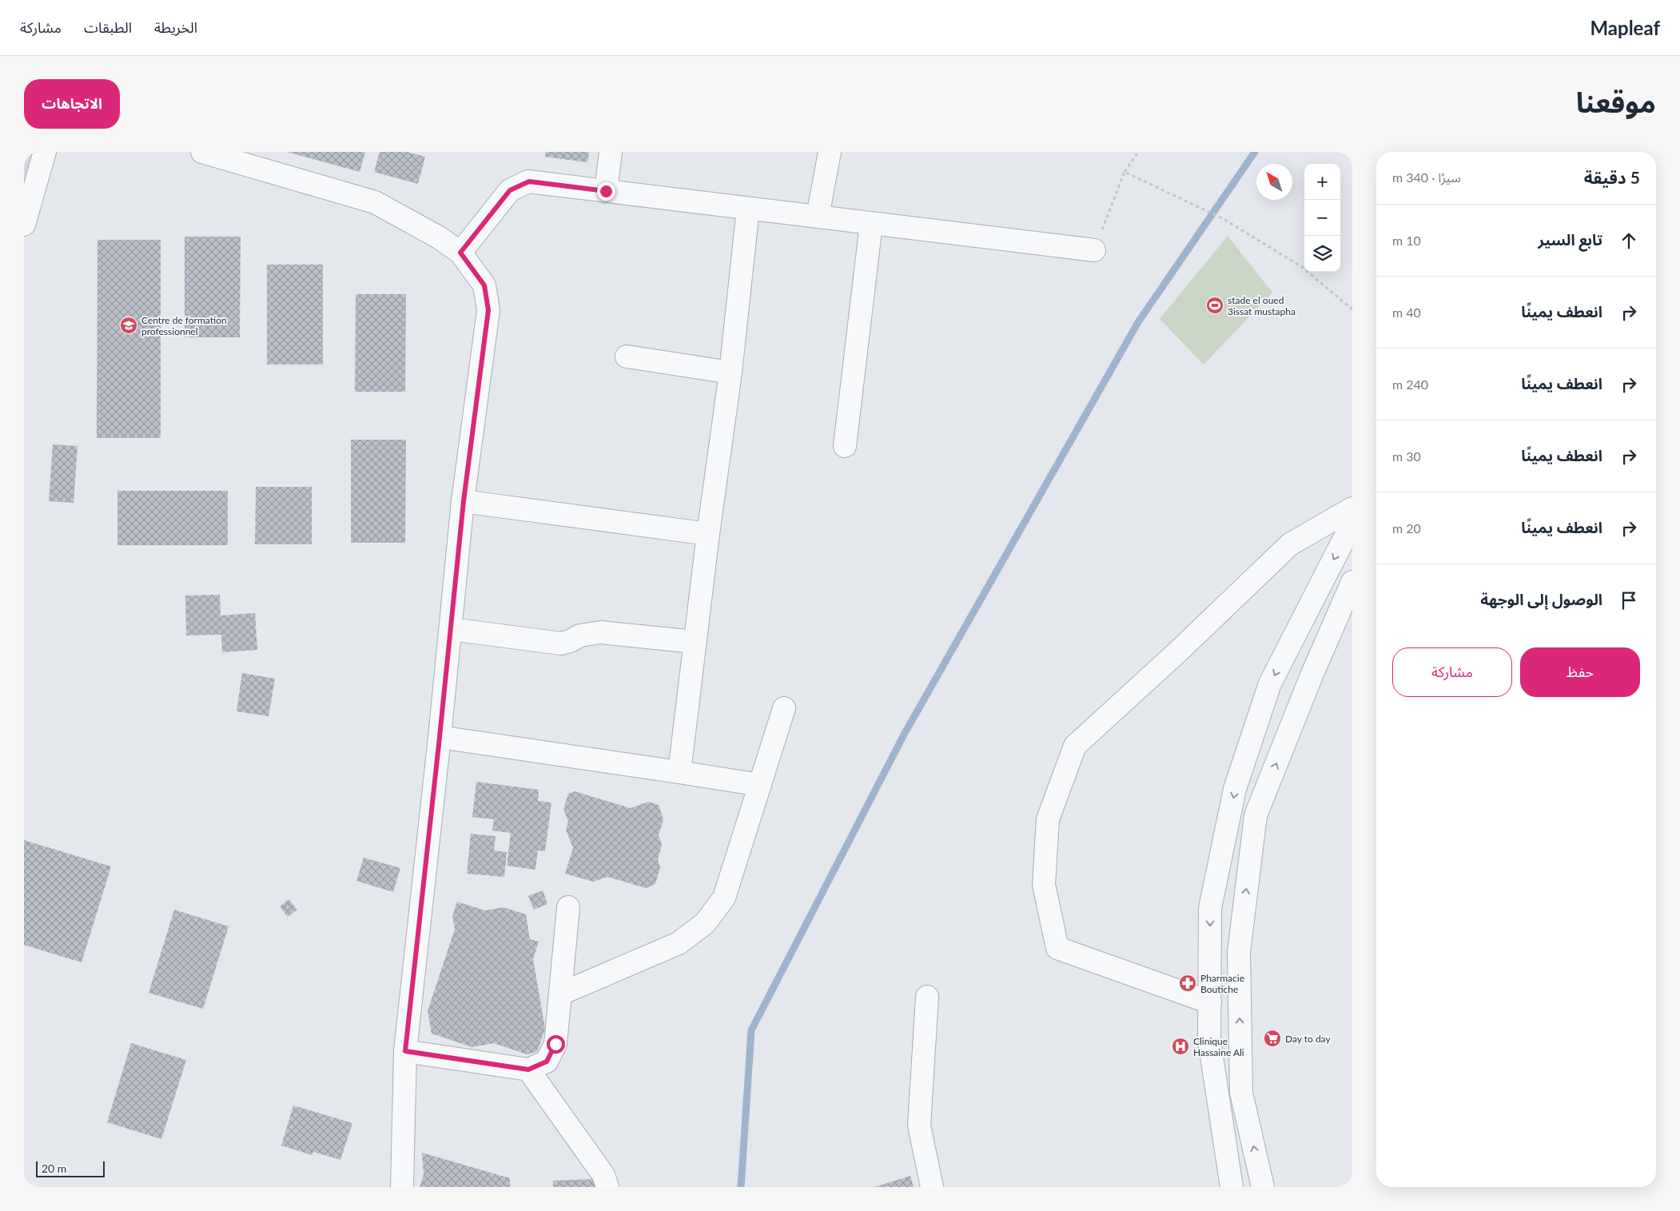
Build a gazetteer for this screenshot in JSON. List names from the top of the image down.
{
  "places": {
    "sports": ["stade el oued 3issat mustapha"],
    "school or university": ["Centre de formation professionnel"],
    "pharmacy": ["Pharmacie Boutiche"],
    "supermarket": ["Day to day"],
    "hospital": ["Clinique Hassaine Ali"]
  },
  "scale_bar": "20 m",
  "north": "top left",
  "page": {
    "header": "Mapleaf",
    "nav": ["الخريطة", "الطبقات", "مشاركة"],
    "title": "موقعنا",
    "buttons": [
      "الاتجاهات",
      ["حفظ", "مشاركة"]
    ],
    "heading": ["5 دقيقة", "سيرًا · 340 m"],
    "map_buttons": ["+", "−"],
    "list": [
      ["تابع السير", "10 m"],
      ["انعطف يمينًا", "40 m"],
      ["انعطف يمينًا", "240 m"],
      ["انعطف يمينًا", "30 m"],
      ["انعطف يمينًا", "20 m"],
      "الوصول إلى الوجهة"
    ],
    "scale": "20 m"
  }
}
